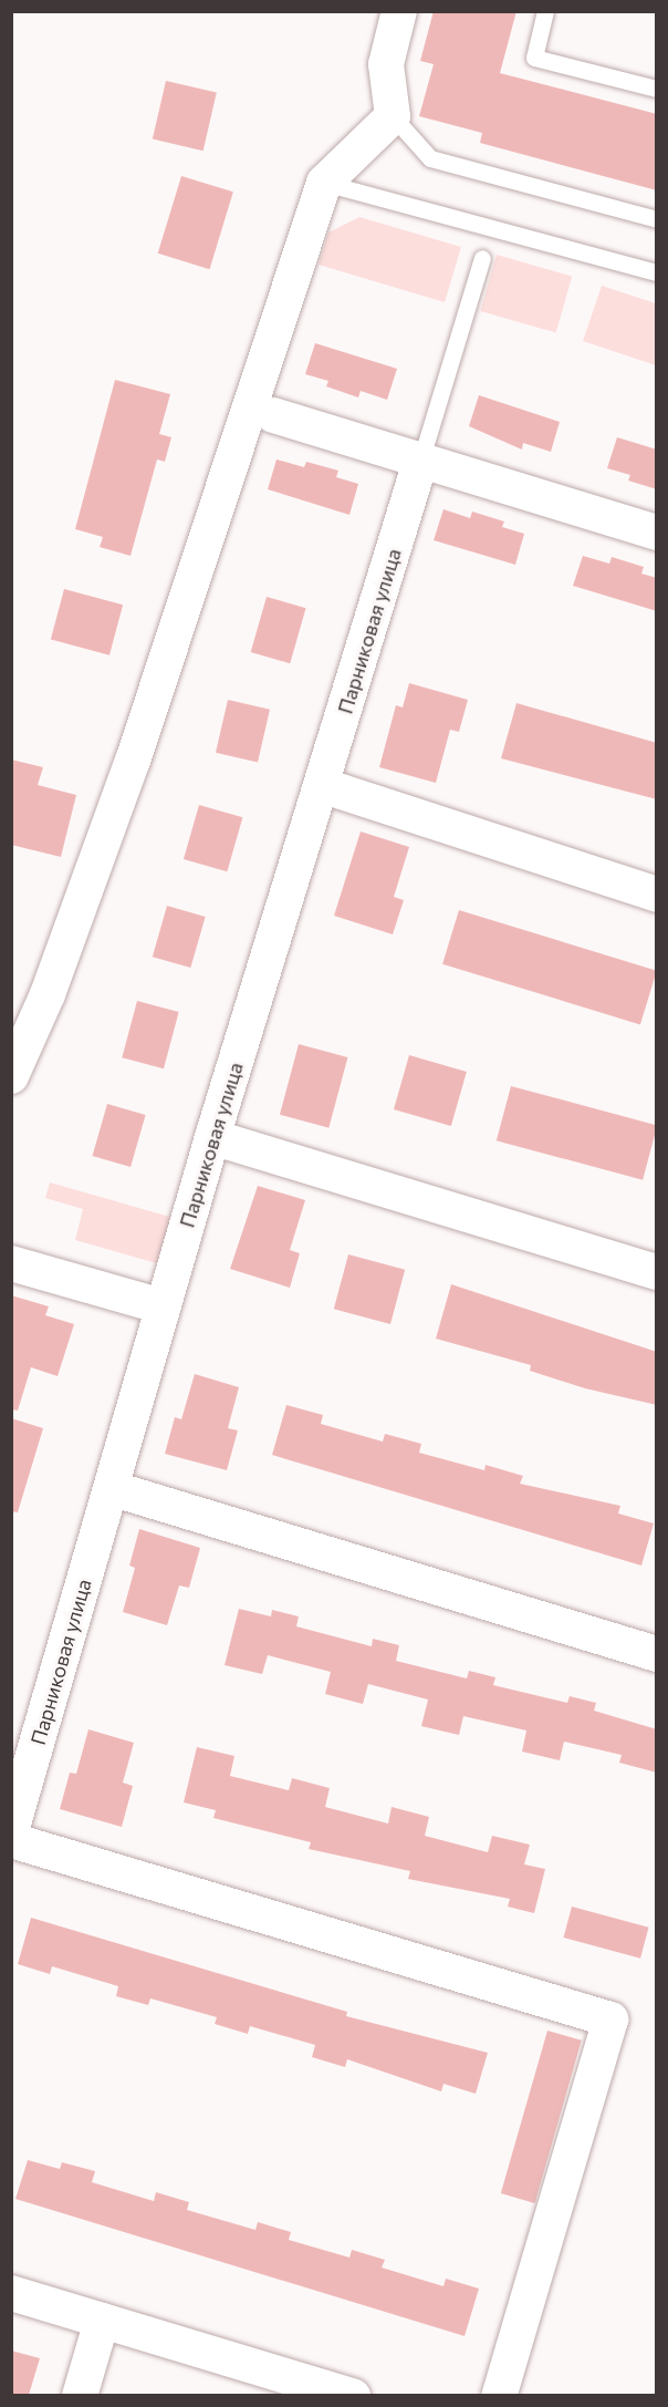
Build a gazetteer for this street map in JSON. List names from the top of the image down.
{
  "streets": {
    "street": ["Парниковая улица"]
  }
}
